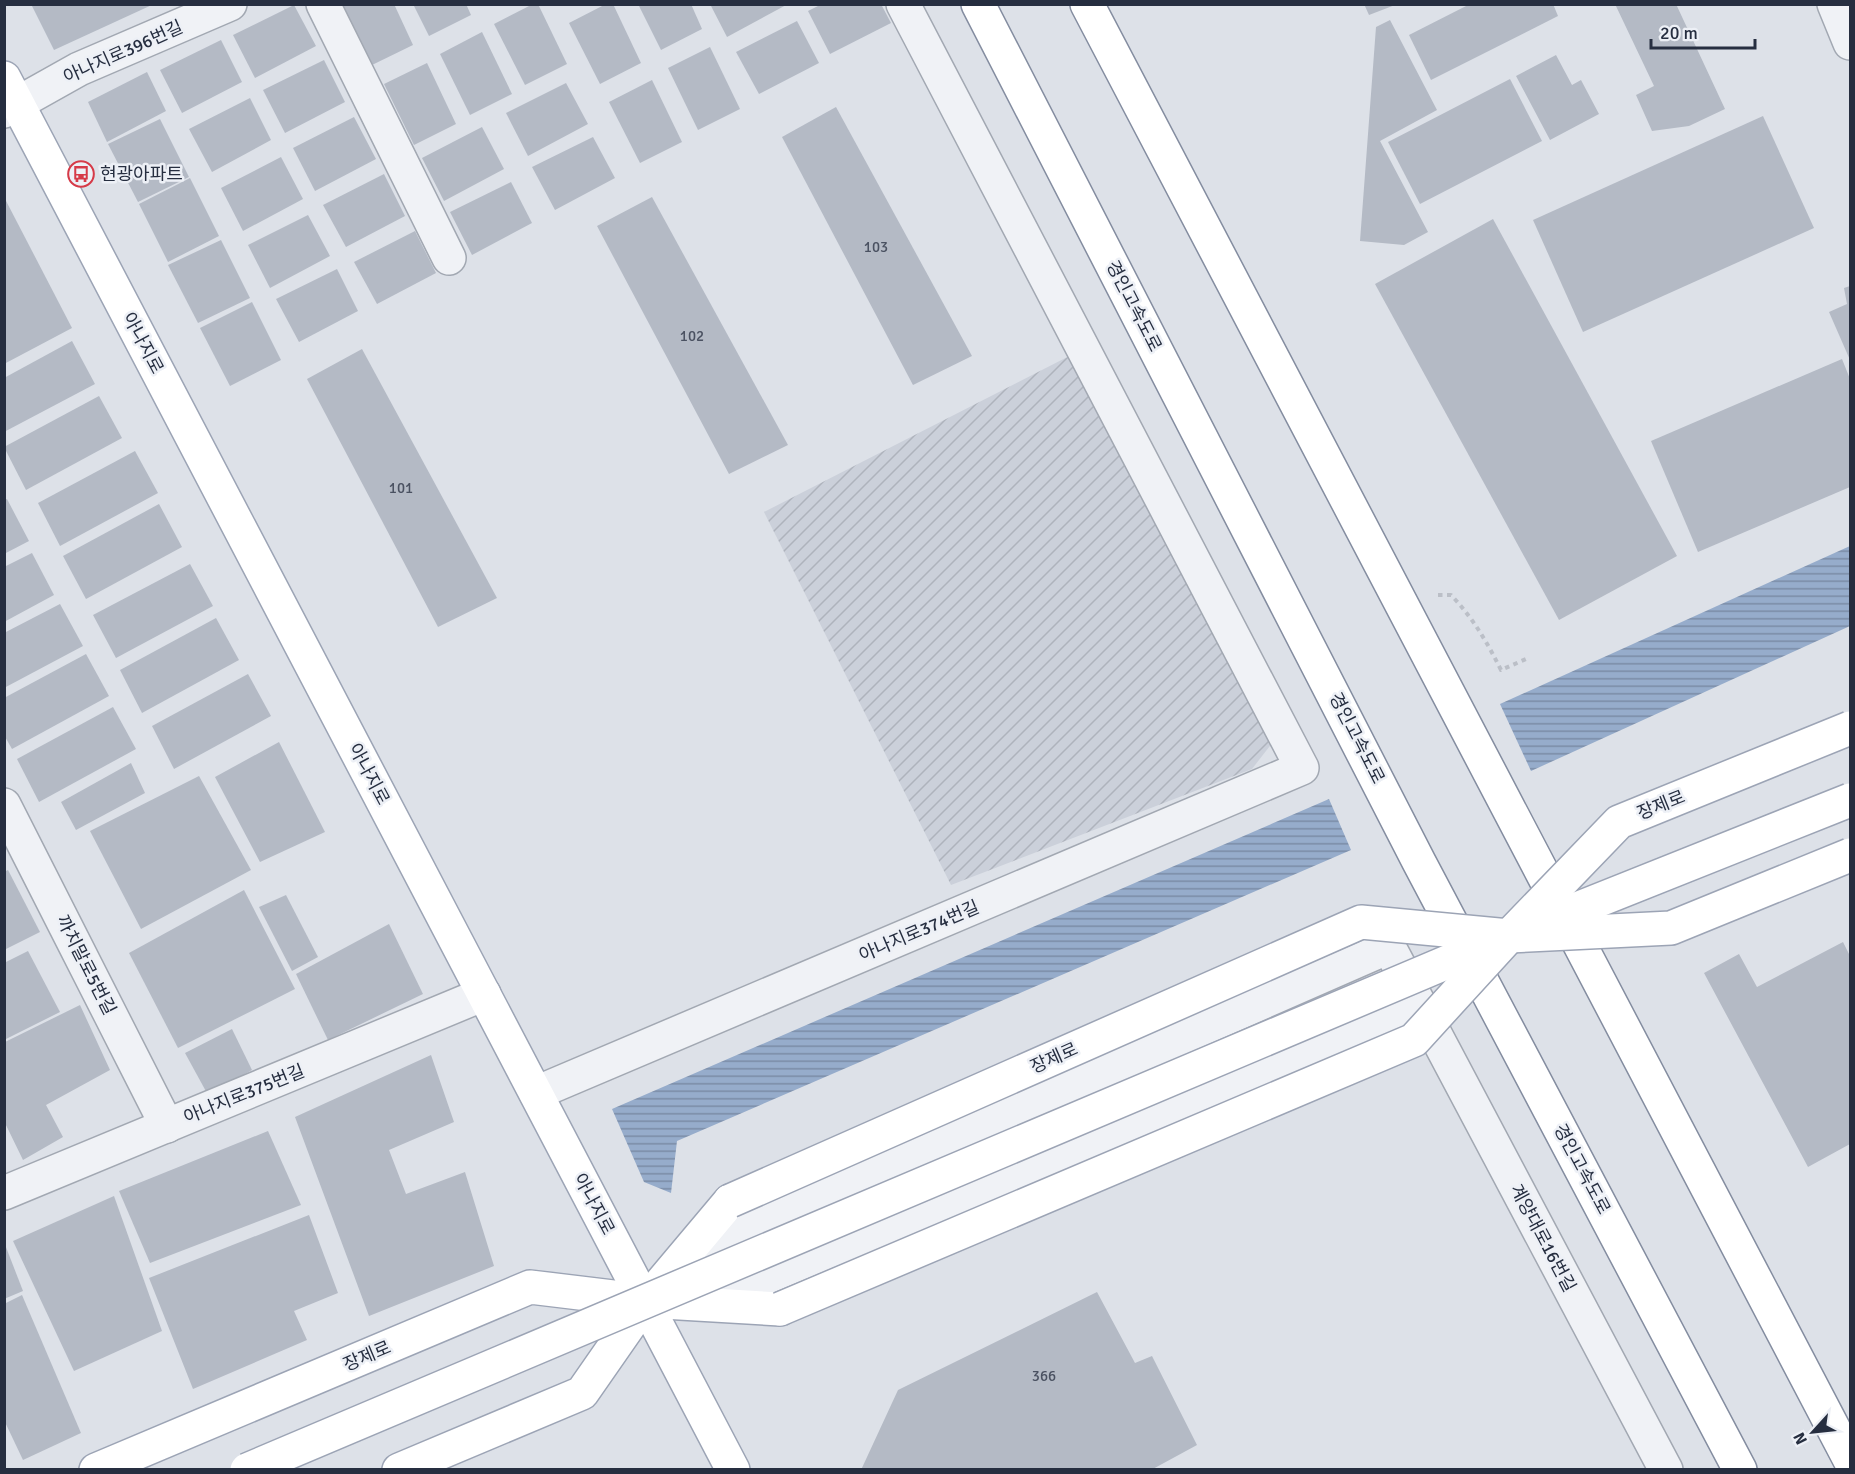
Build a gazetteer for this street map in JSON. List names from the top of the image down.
{
  "streets": {
    "main road": ["경인고속도로", "아나지로", "장제로"],
    "street": [
      "아나지로396번길",
      "아나지로374번길",
      "까치말로5번길",
      "아나지로375번길",
      "계양대로16번길"
    ]
  },
  "crossings": [
    ["아나지로396번길", "아나지로"],
    ["아나지로", "장제로"],
    ["아나지로", "아나지로374번길"],
    ["아나지로", "아나지로375번길"],
    ["아나지로", "계양대로16번길"],
    ["장제로", "계양대로16번길"],
    ["까치말로5번길", "아나지로375번길"]
  ],
  "places": {
    "bus stop": ["현광아파트"]
  },
  "house_numbers": [
    "103",
    "102",
    "101",
    "366"
  ],
  "scale_bar": "20 m",
  "north": "bottom left"
}
